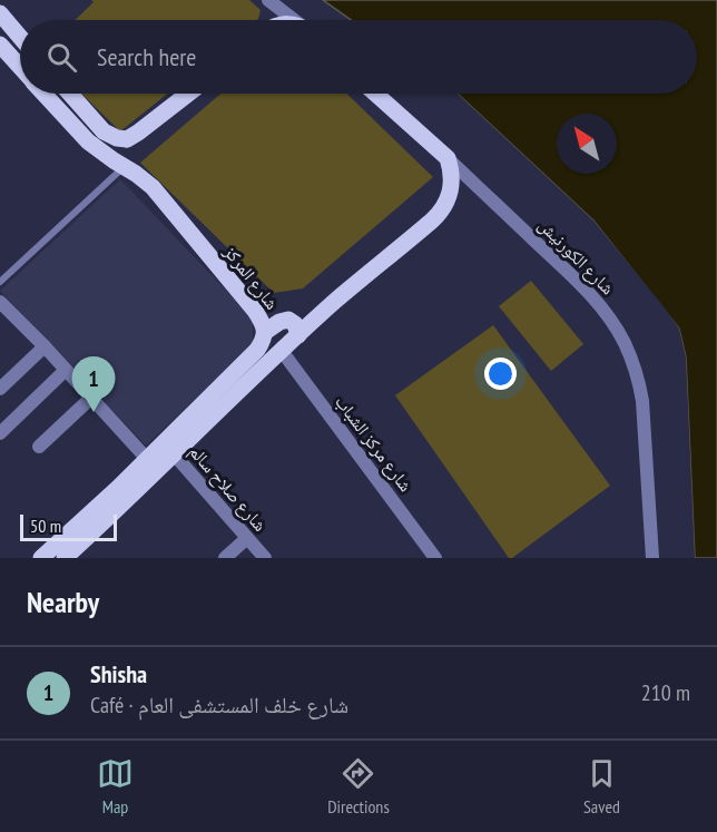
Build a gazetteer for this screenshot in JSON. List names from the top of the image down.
{
  "streets": {
    "main road": ["شارع الكورنيش", "شارع المركز"],
    "street": ["شارع مركز الشباب", "شارع صلاح سالم"]
  },
  "crossings": [
    ["شارع الكورنيش", "شارع المركز"],
    ["شارع المركز", "شارع مركز الشباب"],
    ["شارع المركز", "شارع صلاح سالم"]
  ],
  "scale_bar": "50 m",
  "north": "top left",
  "page": {
    "search": "Search here",
    "pins": "1",
    "scale": "50 m",
    "heading": "Nearby",
    "list": [
      {
        "mark": "1",
        "name": "Shisha",
        "note": "Café · شارع خلف المستشفى العام",
        "value": "210 m"
      }
    ],
    "nav": ["Map", "Directions", "Saved"]
  }
}
